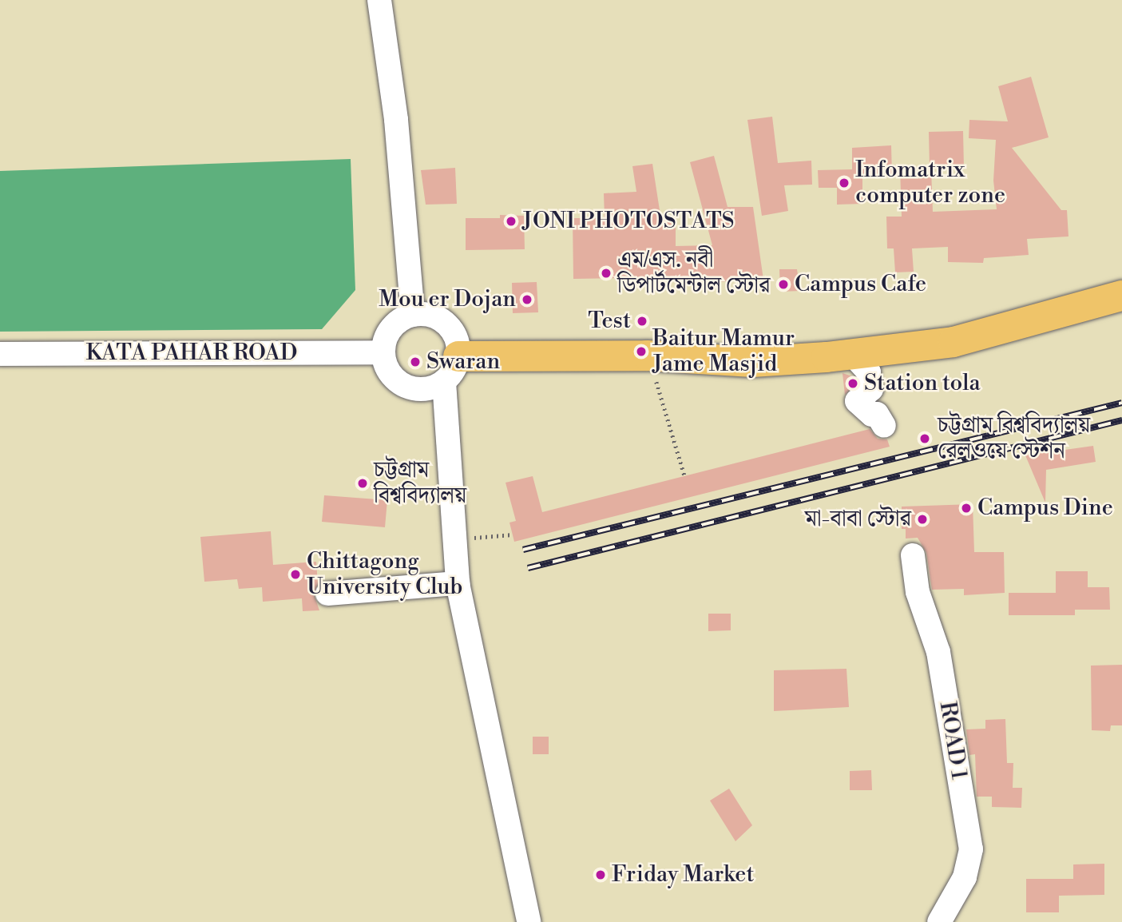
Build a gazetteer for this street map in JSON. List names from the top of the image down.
{
  "streets": {
    "street": ["KATA PAHAR ROAD", "ROAD 1"]
  },
  "places": [
    "Infomatrix computer zone",
    "JONI PHOTOSTATS",
    "এম/এস. নবী ডিপার্টমেন্টাল স্টোর",
    "Campus Cafe",
    "Mou er Dojan",
    "Test",
    "Baitur Mamur Jame Masjid",
    "Swaran",
    "Station tola",
    "চট্টগ্রাম বিশ্ববিদ্যালয় রেলওয়ে স্টেশন",
    "চট্টগ্রাম বিশ্ববিদ্যালয়",
    "Campus Dine",
    "মা-বাবা স্টোর",
    "Chittagong University Club",
    "Friday Market"
  ]
}
